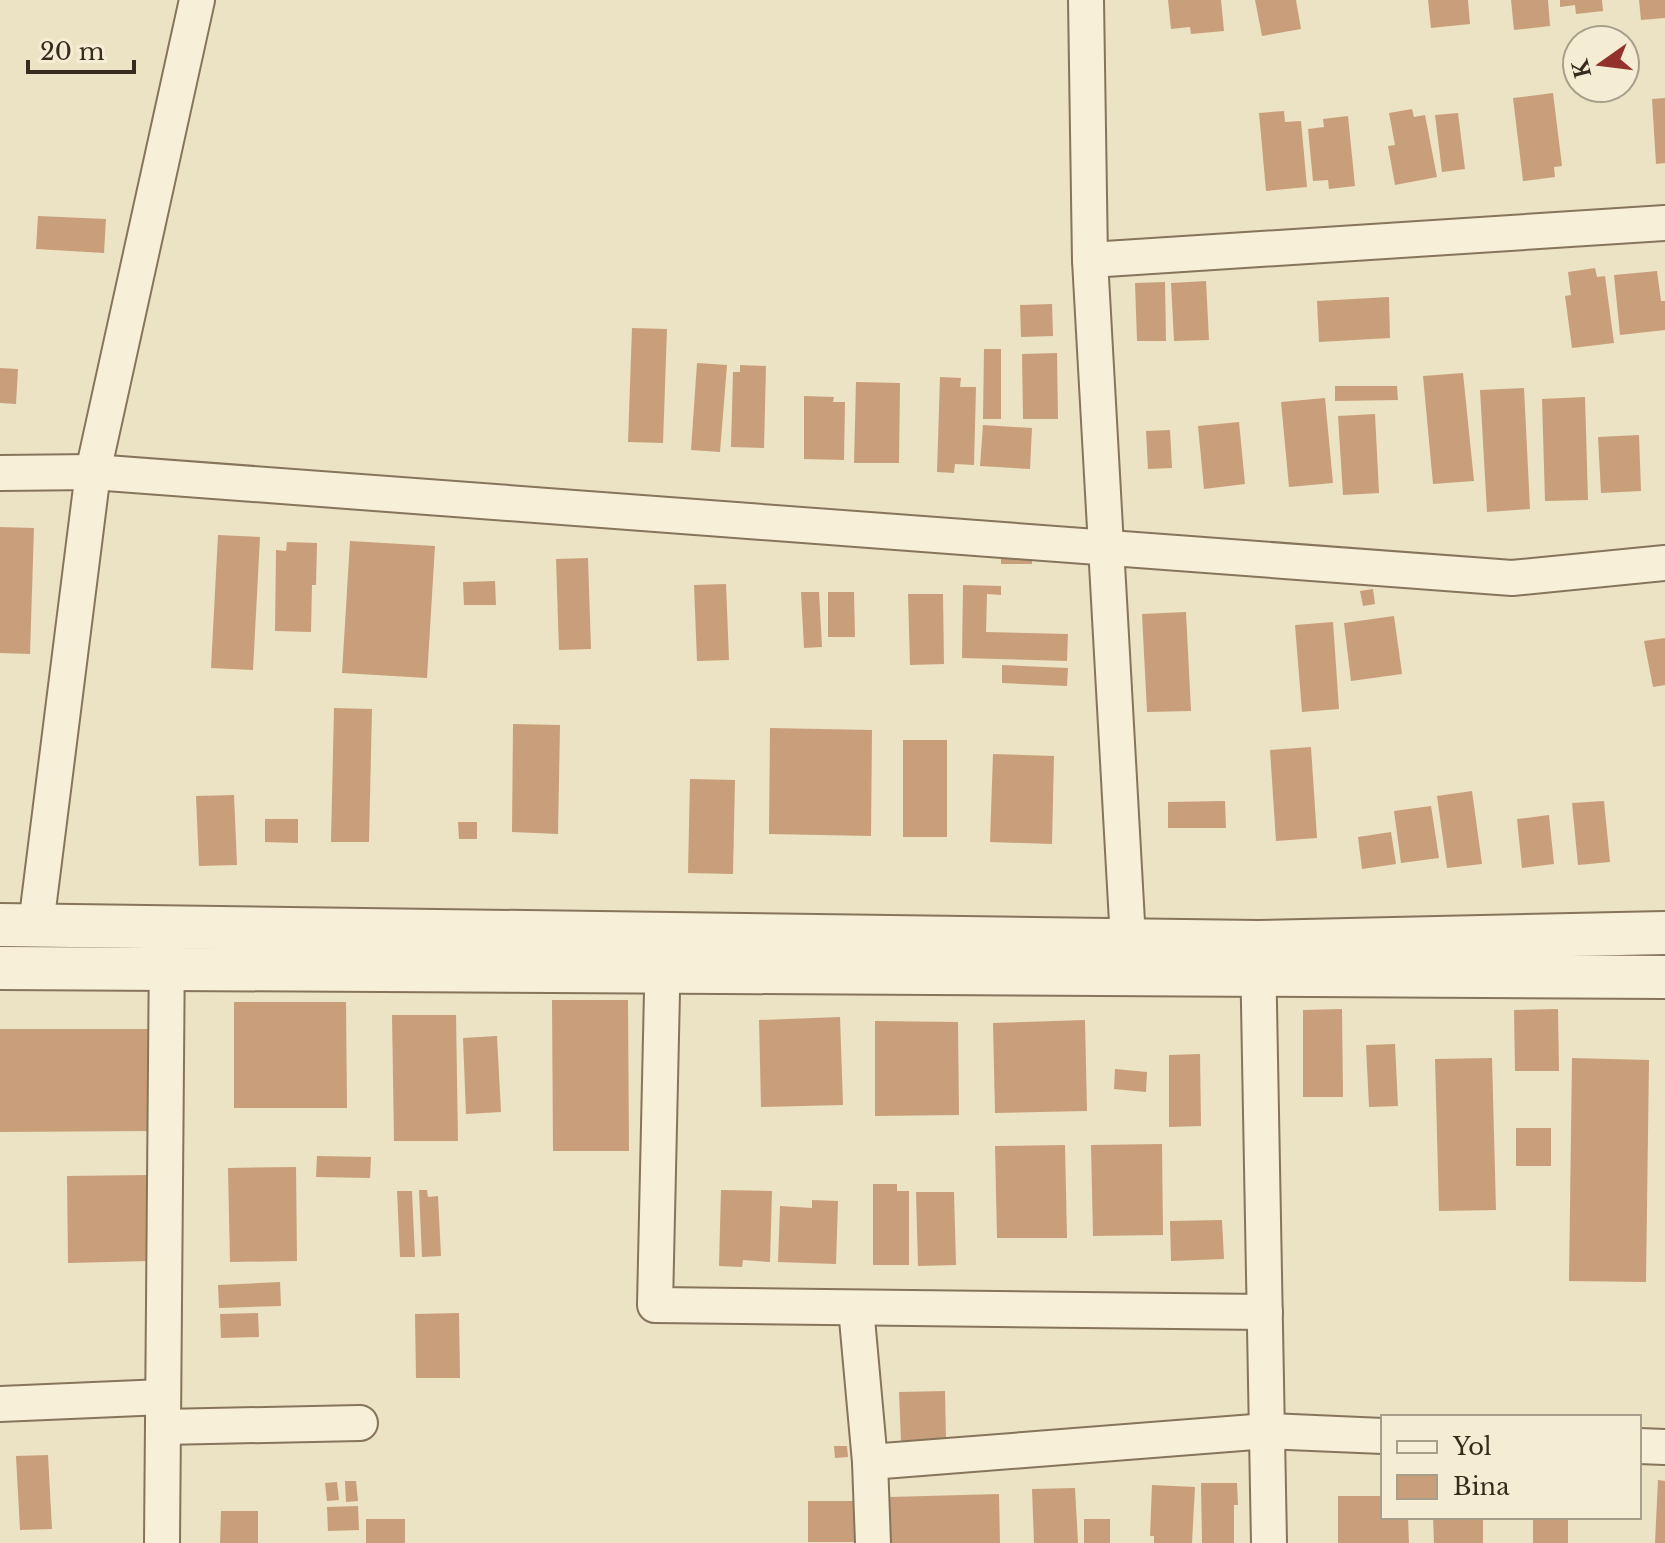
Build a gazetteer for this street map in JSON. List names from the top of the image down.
{
  "legend": ["Yol", "Bina"],
  "scale_bar": "20 m",
  "north": "left"
}
